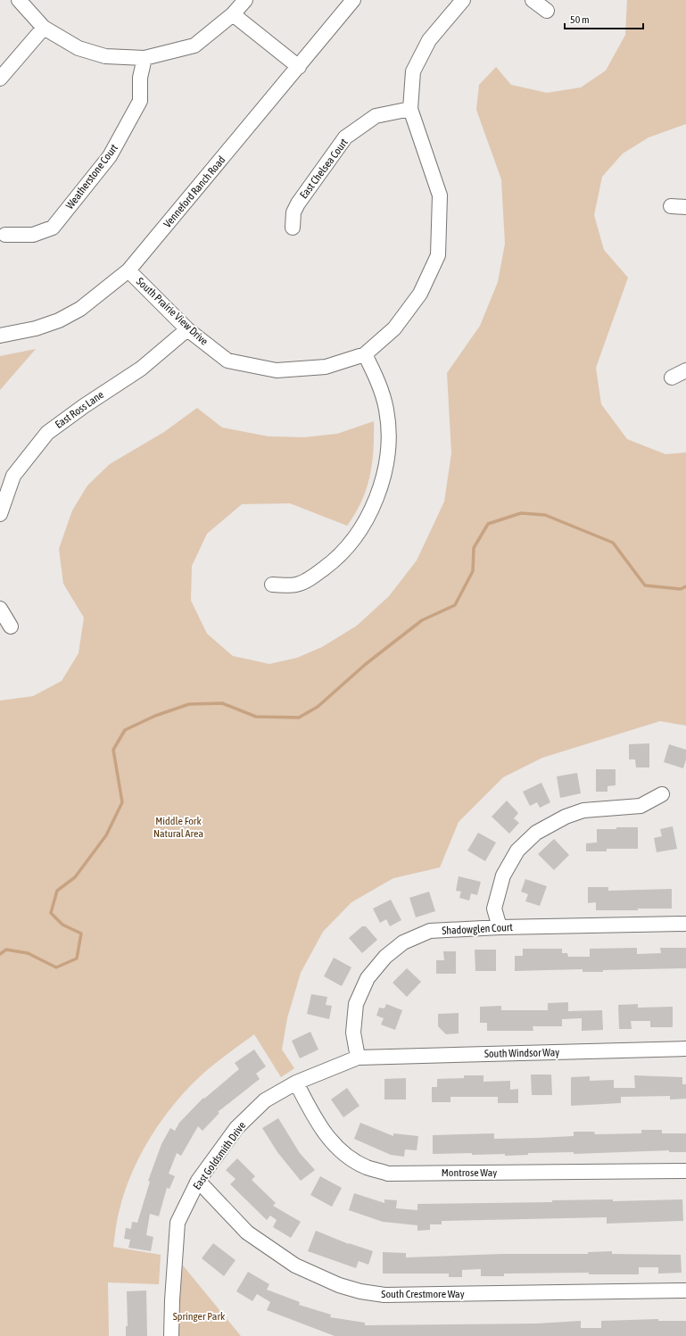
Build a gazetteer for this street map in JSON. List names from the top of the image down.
{
  "streets": {
    "street": [
      "East Chelsea Court",
      "Weatherstone Court",
      "Venneford Ranch Road",
      "South Prairie View Drive",
      "East Ross Lane",
      "Shadowglen Court",
      "South Windsor Way",
      "East Goldsmith Drive",
      "Montrose Way",
      "South Crestmore Way"
    ]
  },
  "crossings": [
    ["East Chelsea Court", "South Prairie View Drive"],
    ["Venneford Ranch Road", "South Prairie View Drive"],
    ["South Prairie View Drive", "East Ross Lane"],
    ["Shadowglen Court", "South Windsor Way"],
    ["Shadowglen Court", "East Goldsmith Drive"],
    ["South Windsor Way", "East Goldsmith Drive"],
    ["East Goldsmith Drive", "Montrose Way"],
    ["East Goldsmith Drive", "South Crestmore Way"]
  ],
  "parks": ["Middle Fork Natural Area", "Springer Park"],
  "scale_bar": "50 m"
}
